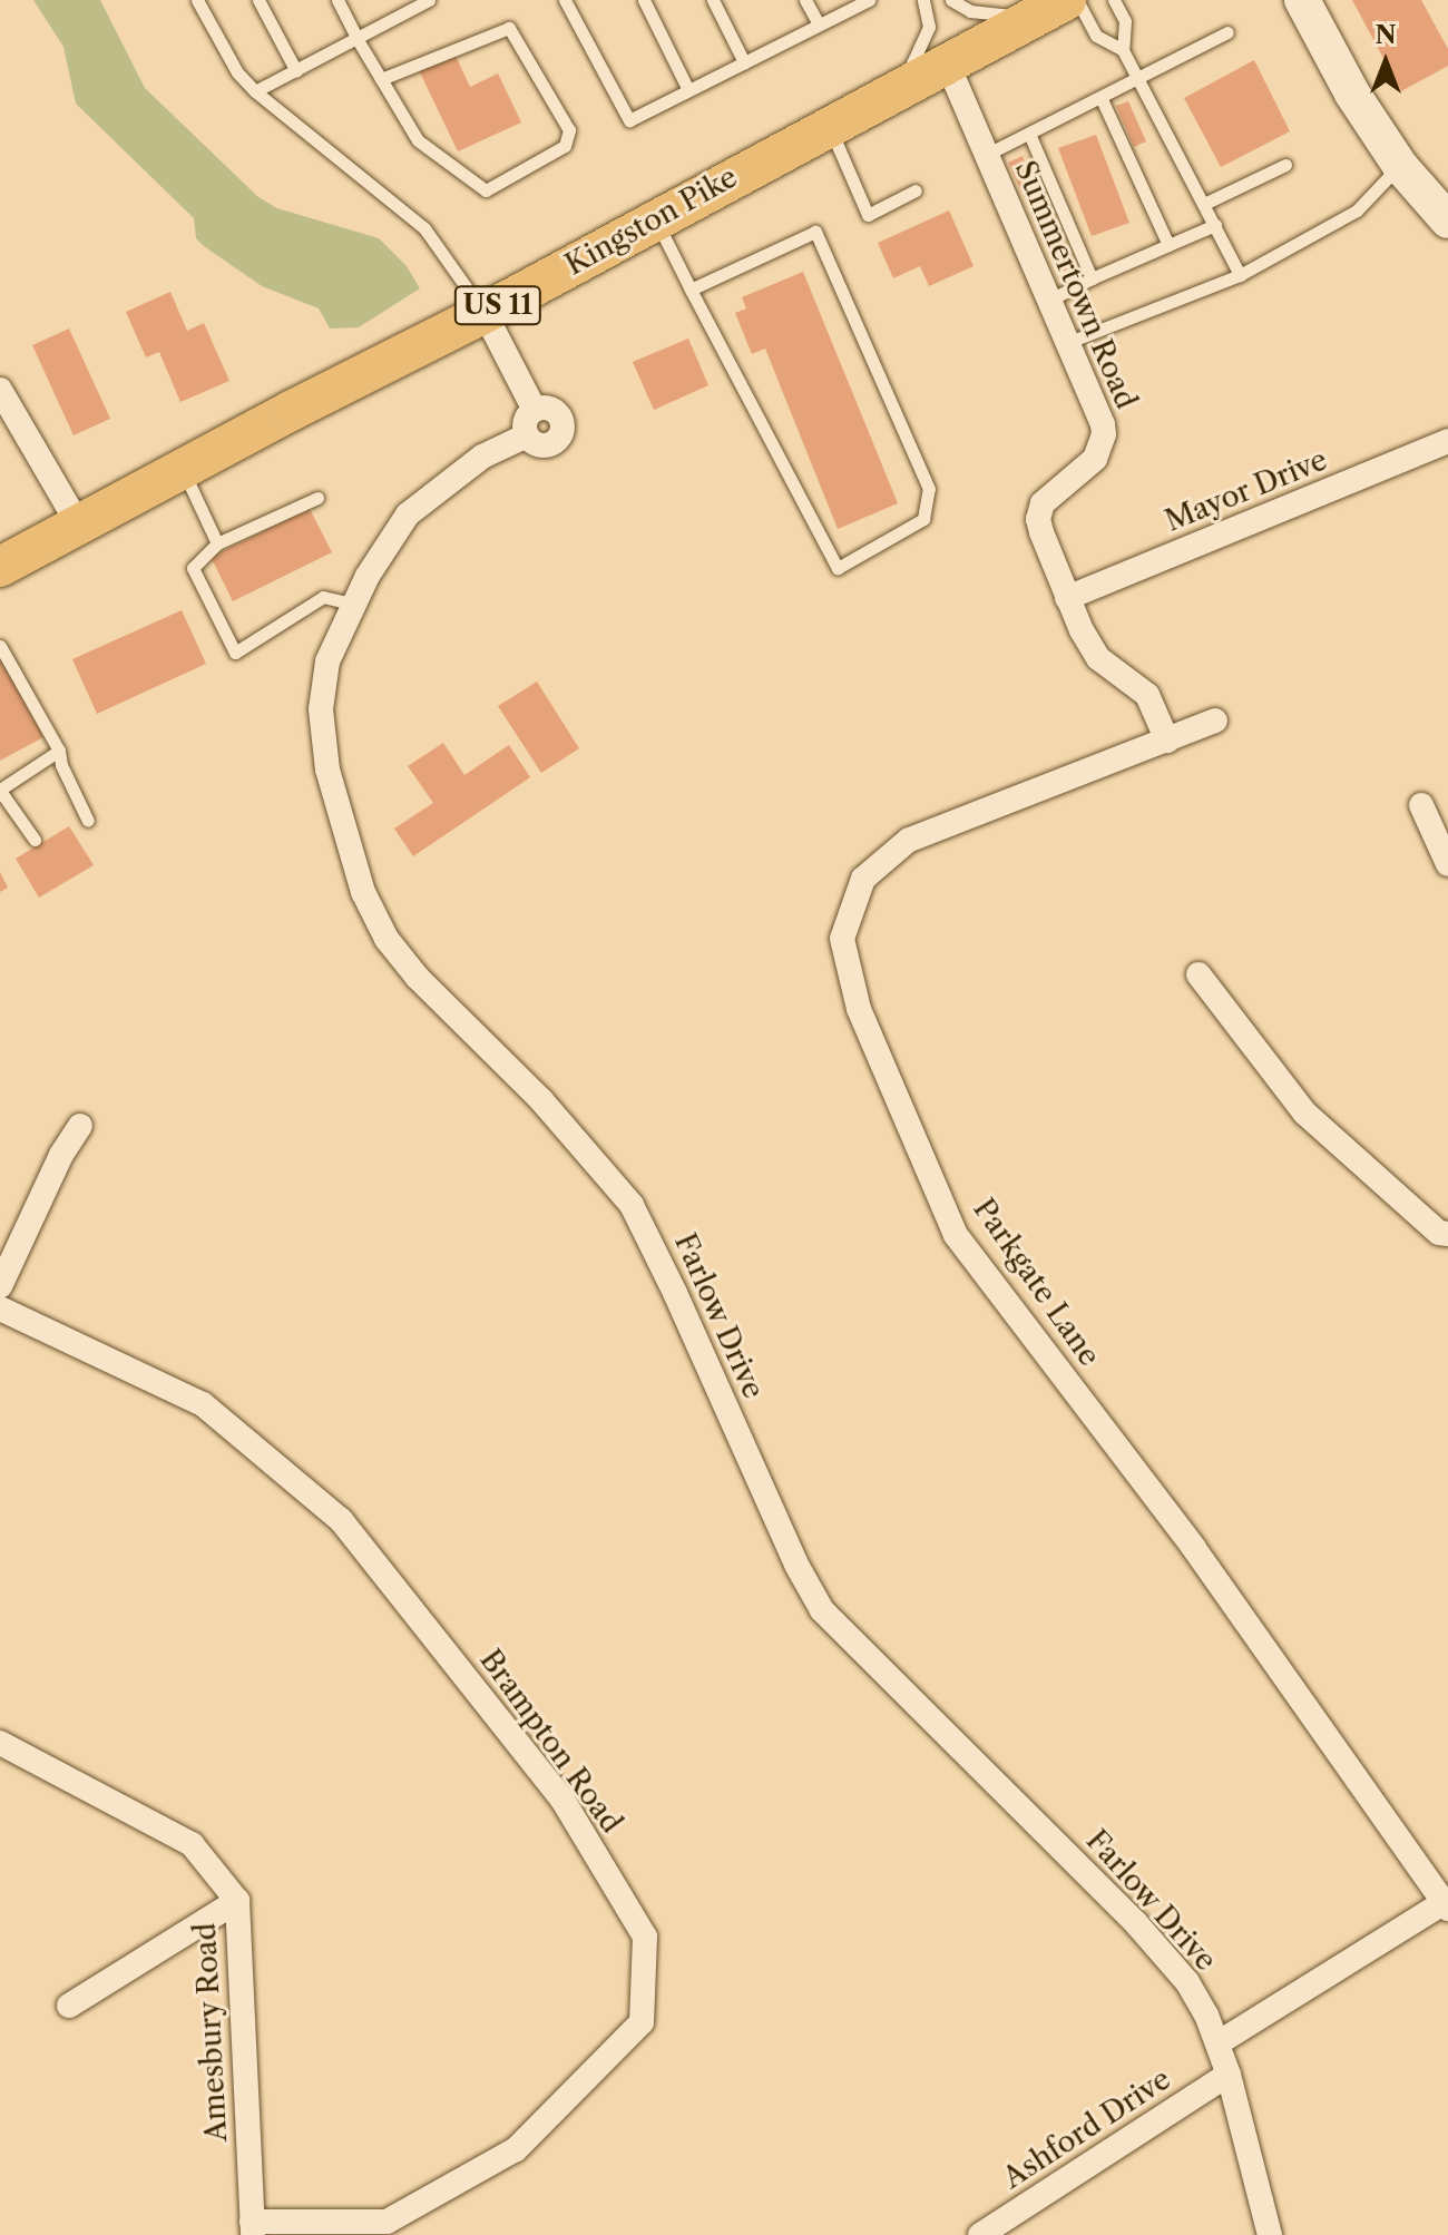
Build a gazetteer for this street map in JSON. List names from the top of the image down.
{
  "streets": {
    "main road": ["Kingston Pike", "US 11"],
    "street": [
      "Summertown Road",
      "Mayor Drive",
      "Parkgate Lane",
      "Farlow Drive",
      "Brampton Road",
      "Amesbury Road",
      "Ashford Drive"
    ]
  },
  "crossings": [
    ["Kingston Pike", "Summertown Road"],
    ["Kingston Pike", "Farlow Drive"],
    ["Summertown Road", "Mayor Drive"],
    ["Summertown Road", "Parkgate Lane"],
    ["Farlow Drive", "Ashford Drive"],
    ["Brampton Road", "Amesbury Road"]
  ],
  "north": "top"
}
